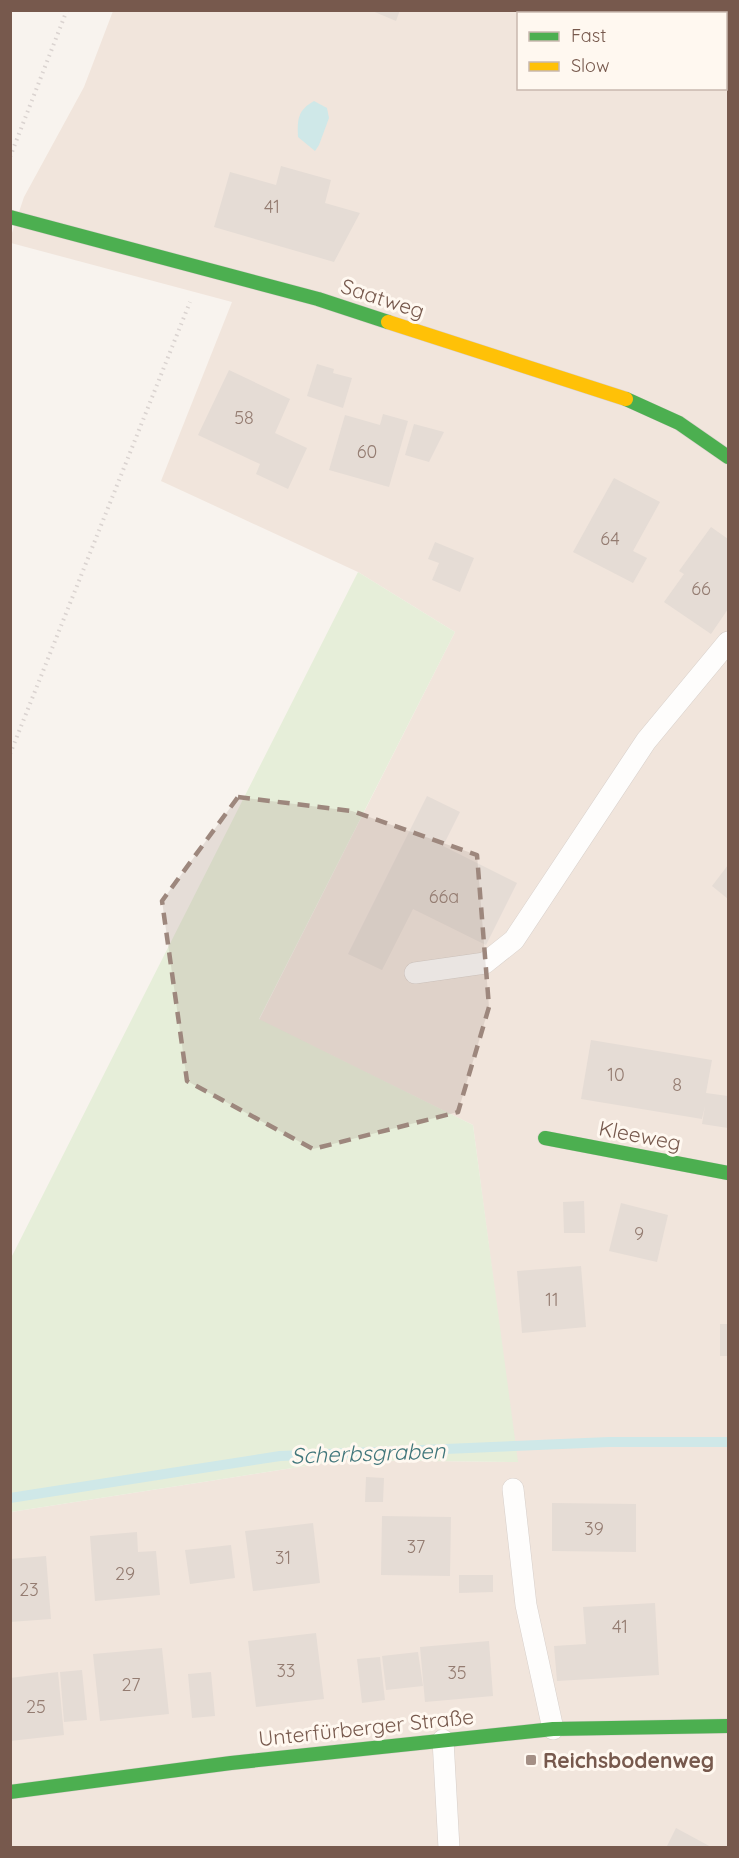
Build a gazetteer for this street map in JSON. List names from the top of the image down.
{
  "streets": {
    "street": ["Saatweg", "Kleeweg", "Unterfürberger Straße"]
  },
  "water": ["Scherbsgraben"],
  "places": {
    "transit": ["Reichsbodenweg"]
  },
  "house_numbers": [
    "41",
    "58",
    "60",
    "64",
    "66",
    "66a",
    "10",
    "8",
    "9",
    "11",
    "39",
    "37",
    "31",
    "29",
    "23",
    "41",
    "33",
    "35",
    "27",
    "25"
  ],
  "legend": ["Fast", "Slow"]
}
